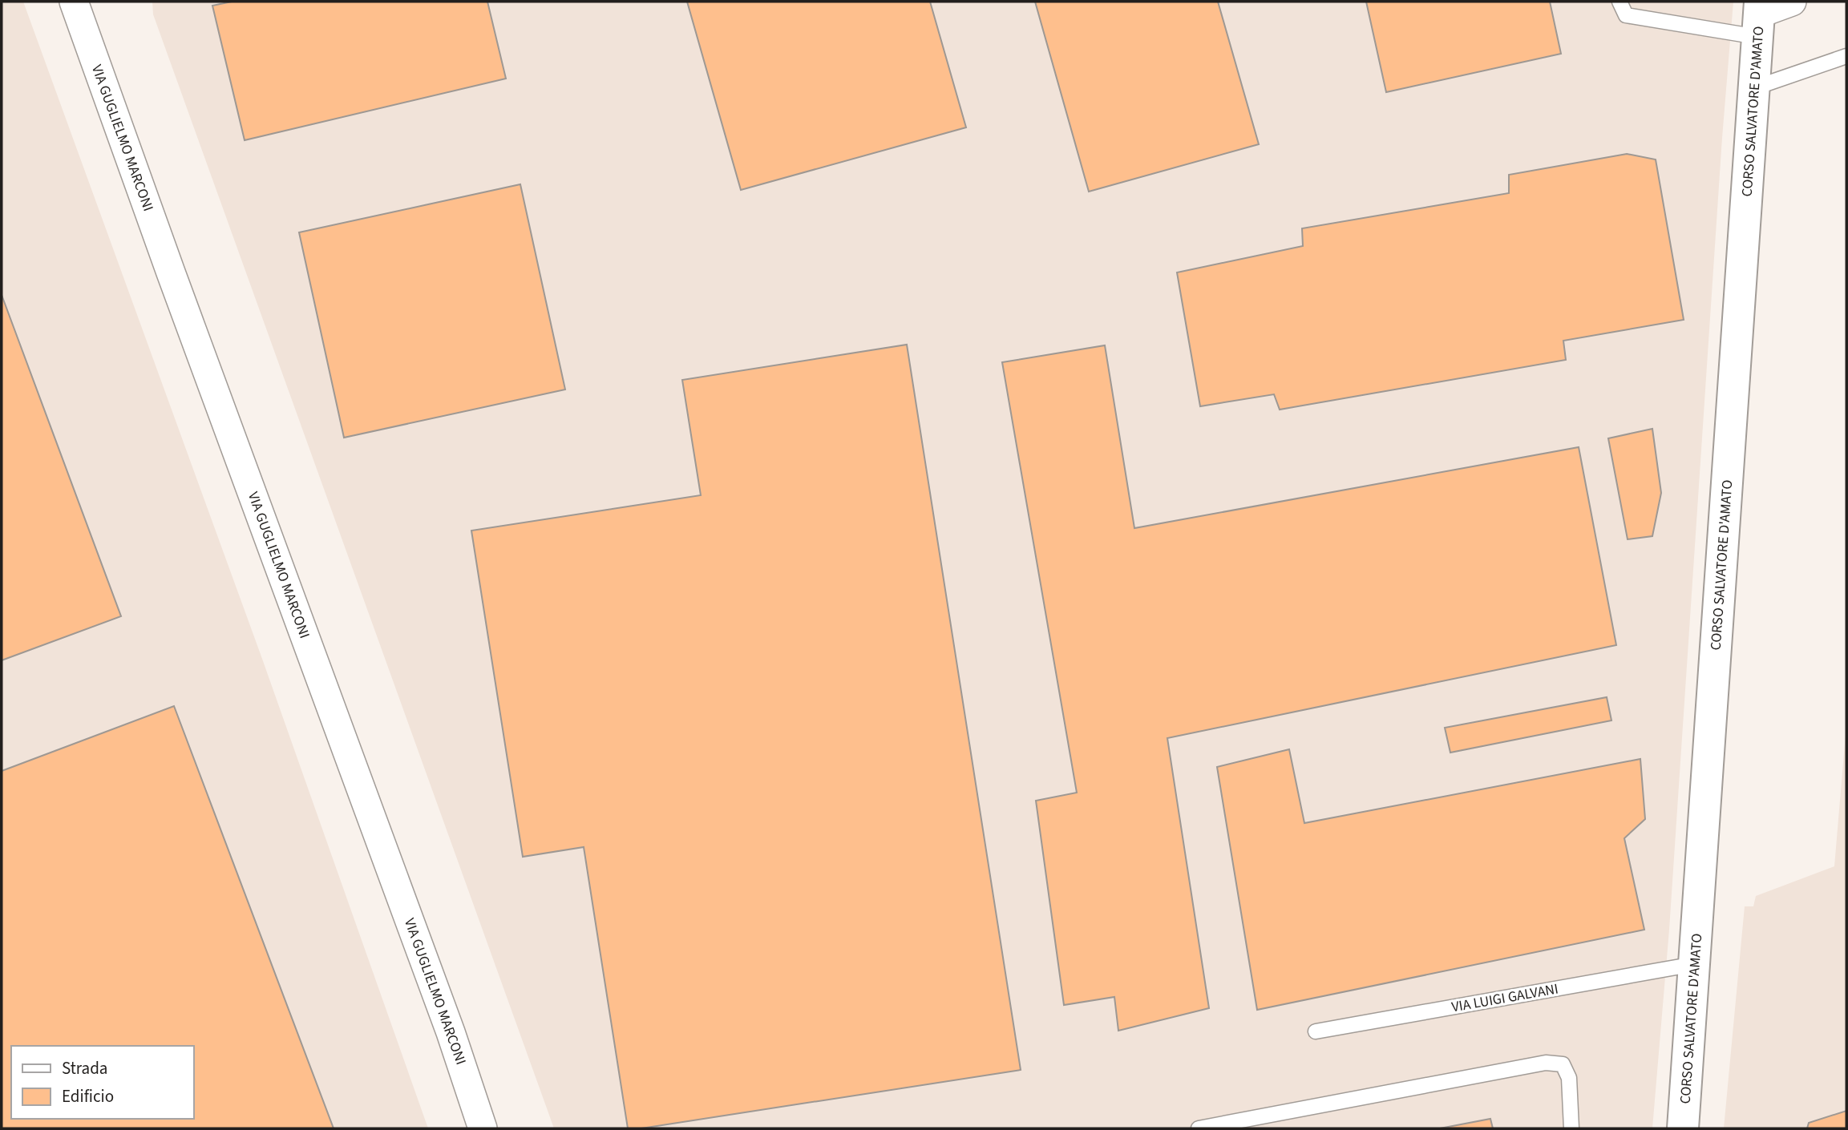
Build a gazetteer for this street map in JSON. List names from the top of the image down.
{
  "streets": {
    "street": ["CORSO SALVATORE D'AMATO", "VIA GUGLIELMO MARCONI"],
    "lane": ["VIA LUIGI GALVANI"]
  },
  "crossings": [
    ["CORSO SALVATORE D'AMATO", "VIA LUIGI GALVANI"]
  ],
  "legend": ["Strada", "Edificio"]
}
